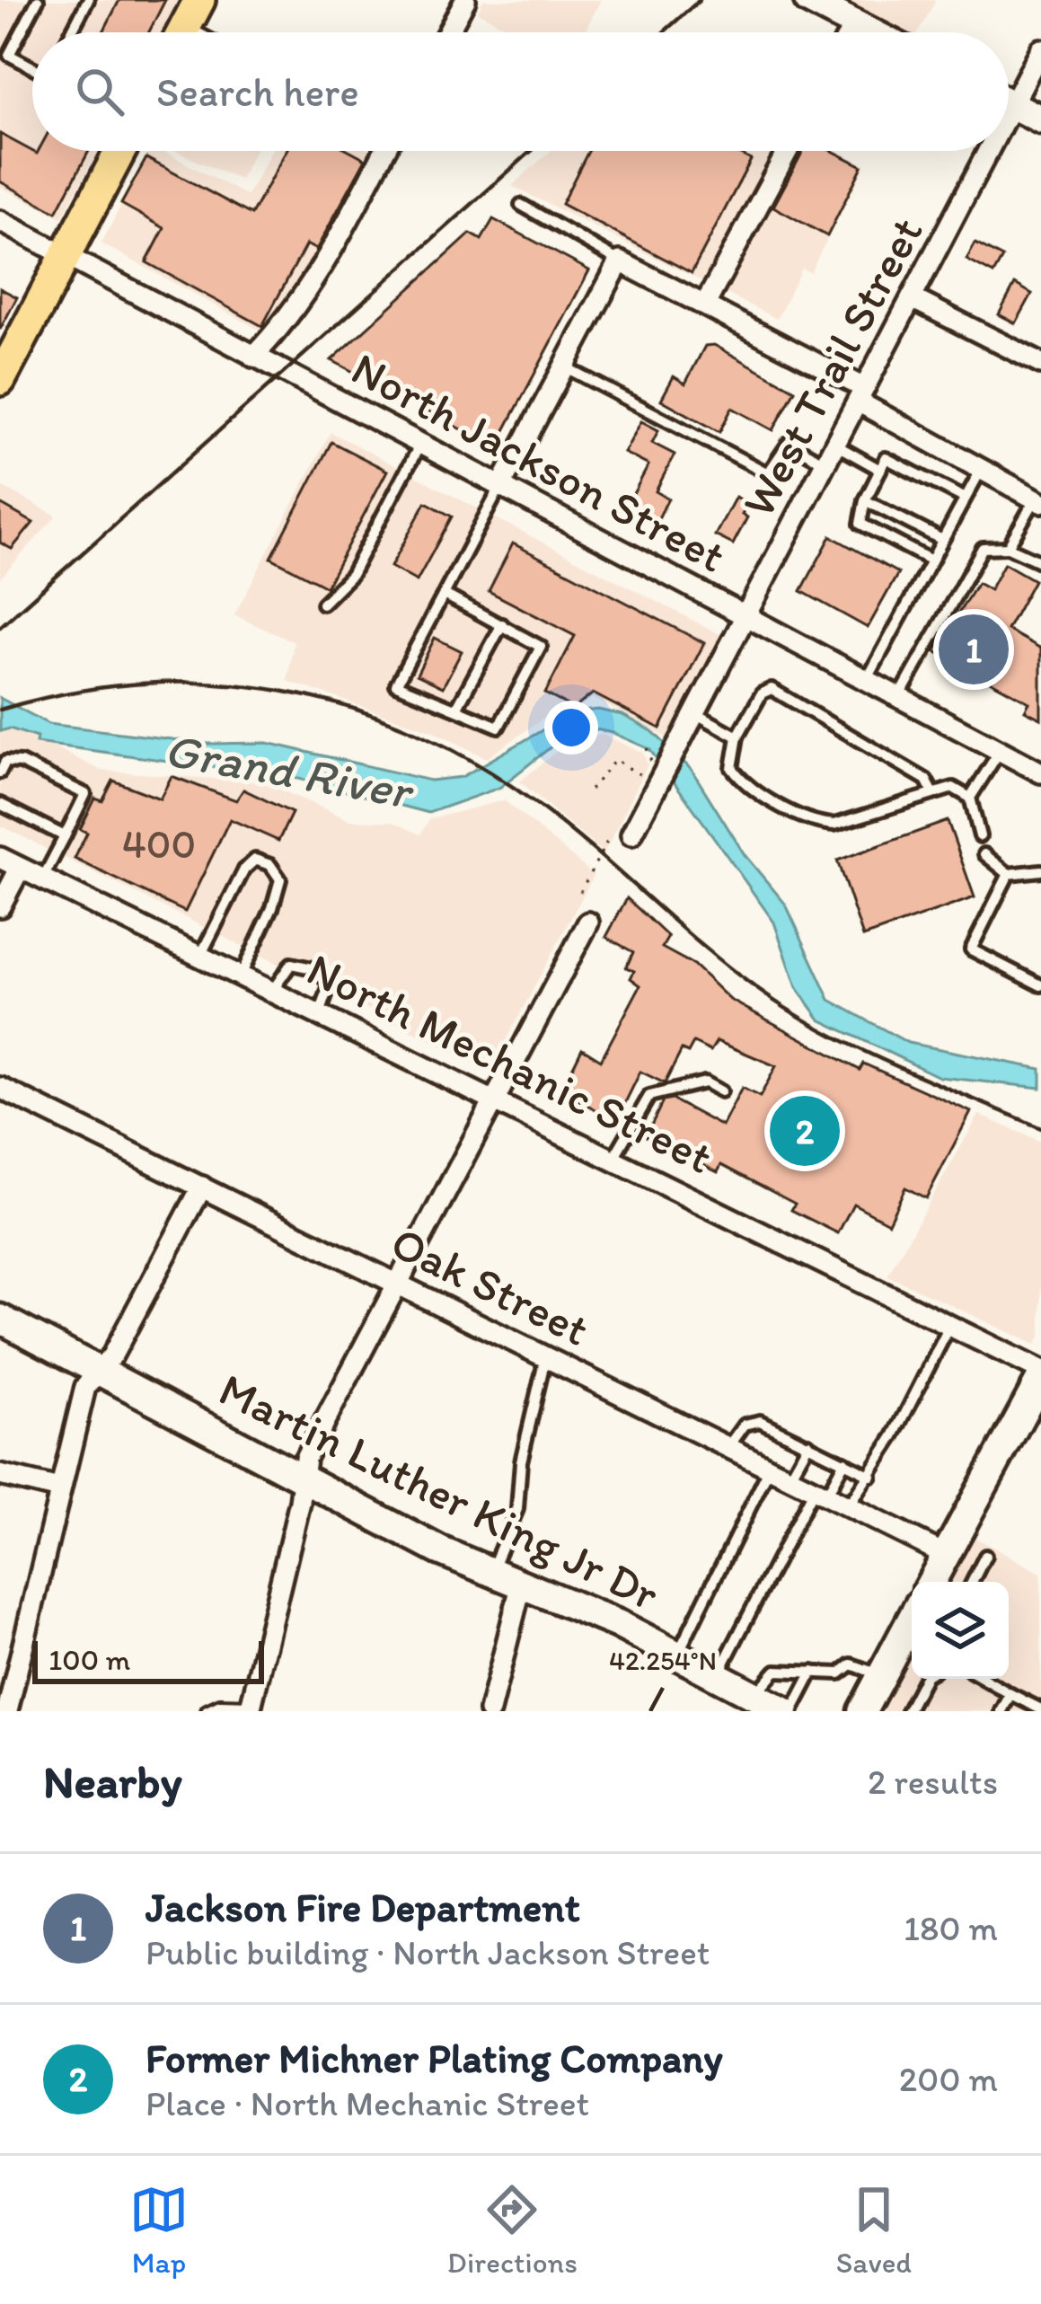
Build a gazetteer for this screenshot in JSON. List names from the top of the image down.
{
  "streets": {
    "street": [
      "West Trail Street",
      "North Jackson Street",
      "North Mechanic Street",
      "Oak Street",
      "Martin Luther King Jr Dr"
    ]
  },
  "crossings": [
    ["West Trail Street", "North Jackson Street"]
  ],
  "water": ["Grand River"],
  "house_numbers": ["400"],
  "scale_bar": "100 m",
  "page": {
    "search": "Search here",
    "pins": ["1", "2"],
    "scale": "100 m",
    "heading": ["Nearby", "2 results"],
    "list": [
      {
        "mark": "1",
        "name": "Jackson Fire Department",
        "note": "Public building · North Jackson Street",
        "value": "180 m"
      },
      {
        "mark": "2",
        "name": "Former Michner Plating Company",
        "note": "Place · North Mechanic Street",
        "value": "200 m"
      }
    ],
    "nav": ["Map", "Directions", "Saved"]
  },
  "coordinates": ["42.254°N"]
}
